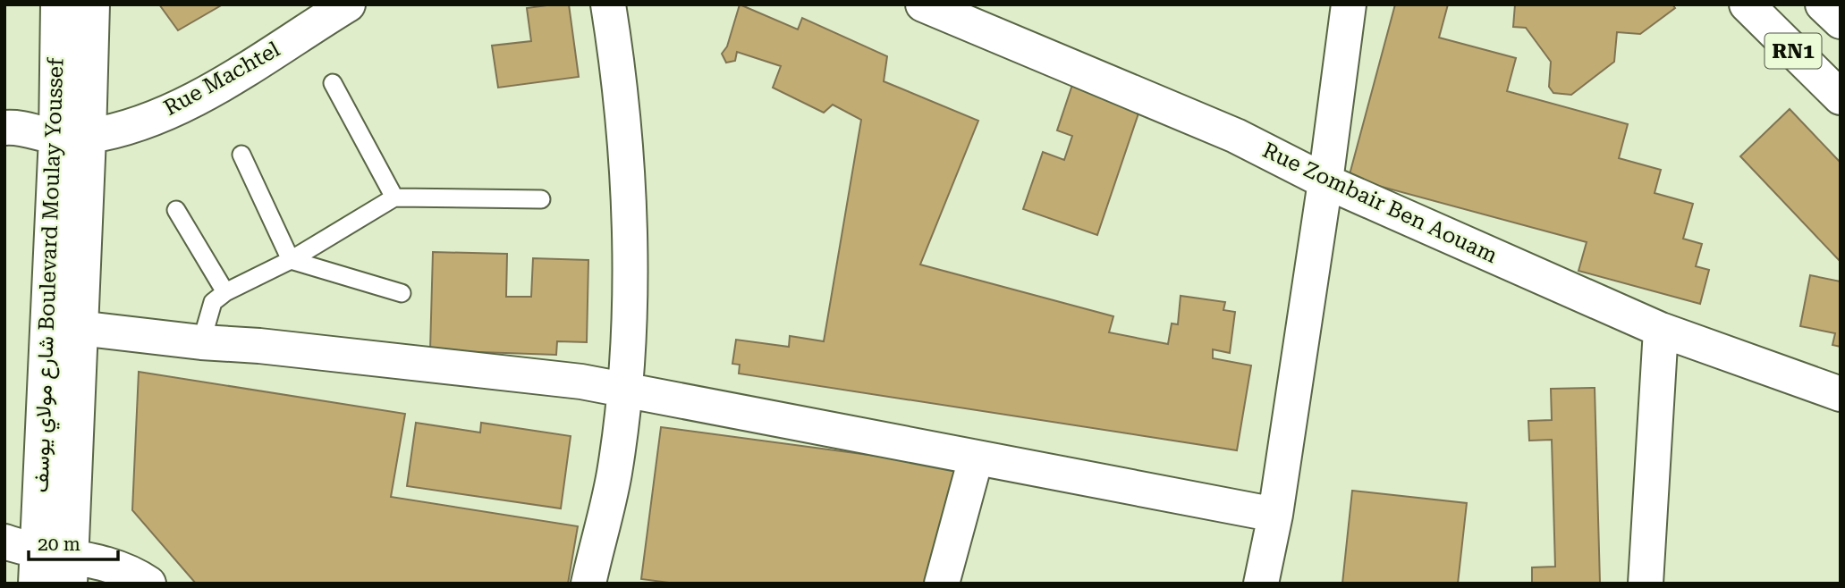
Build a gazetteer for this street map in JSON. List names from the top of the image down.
{
  "streets": {
    "main road": [
      "RN1",
      "Rue Machtel",
      "Rue Zombair Ben Aouam",
      "شارع مولاي يوسف Boulevard Moulay Youssef"
    ]
  },
  "crossings": [
    ["Rue Machtel", "شارع مولاي يوسف Boulevard Moulay Youssef"]
  ],
  "scale_bar": "20 m"
}
